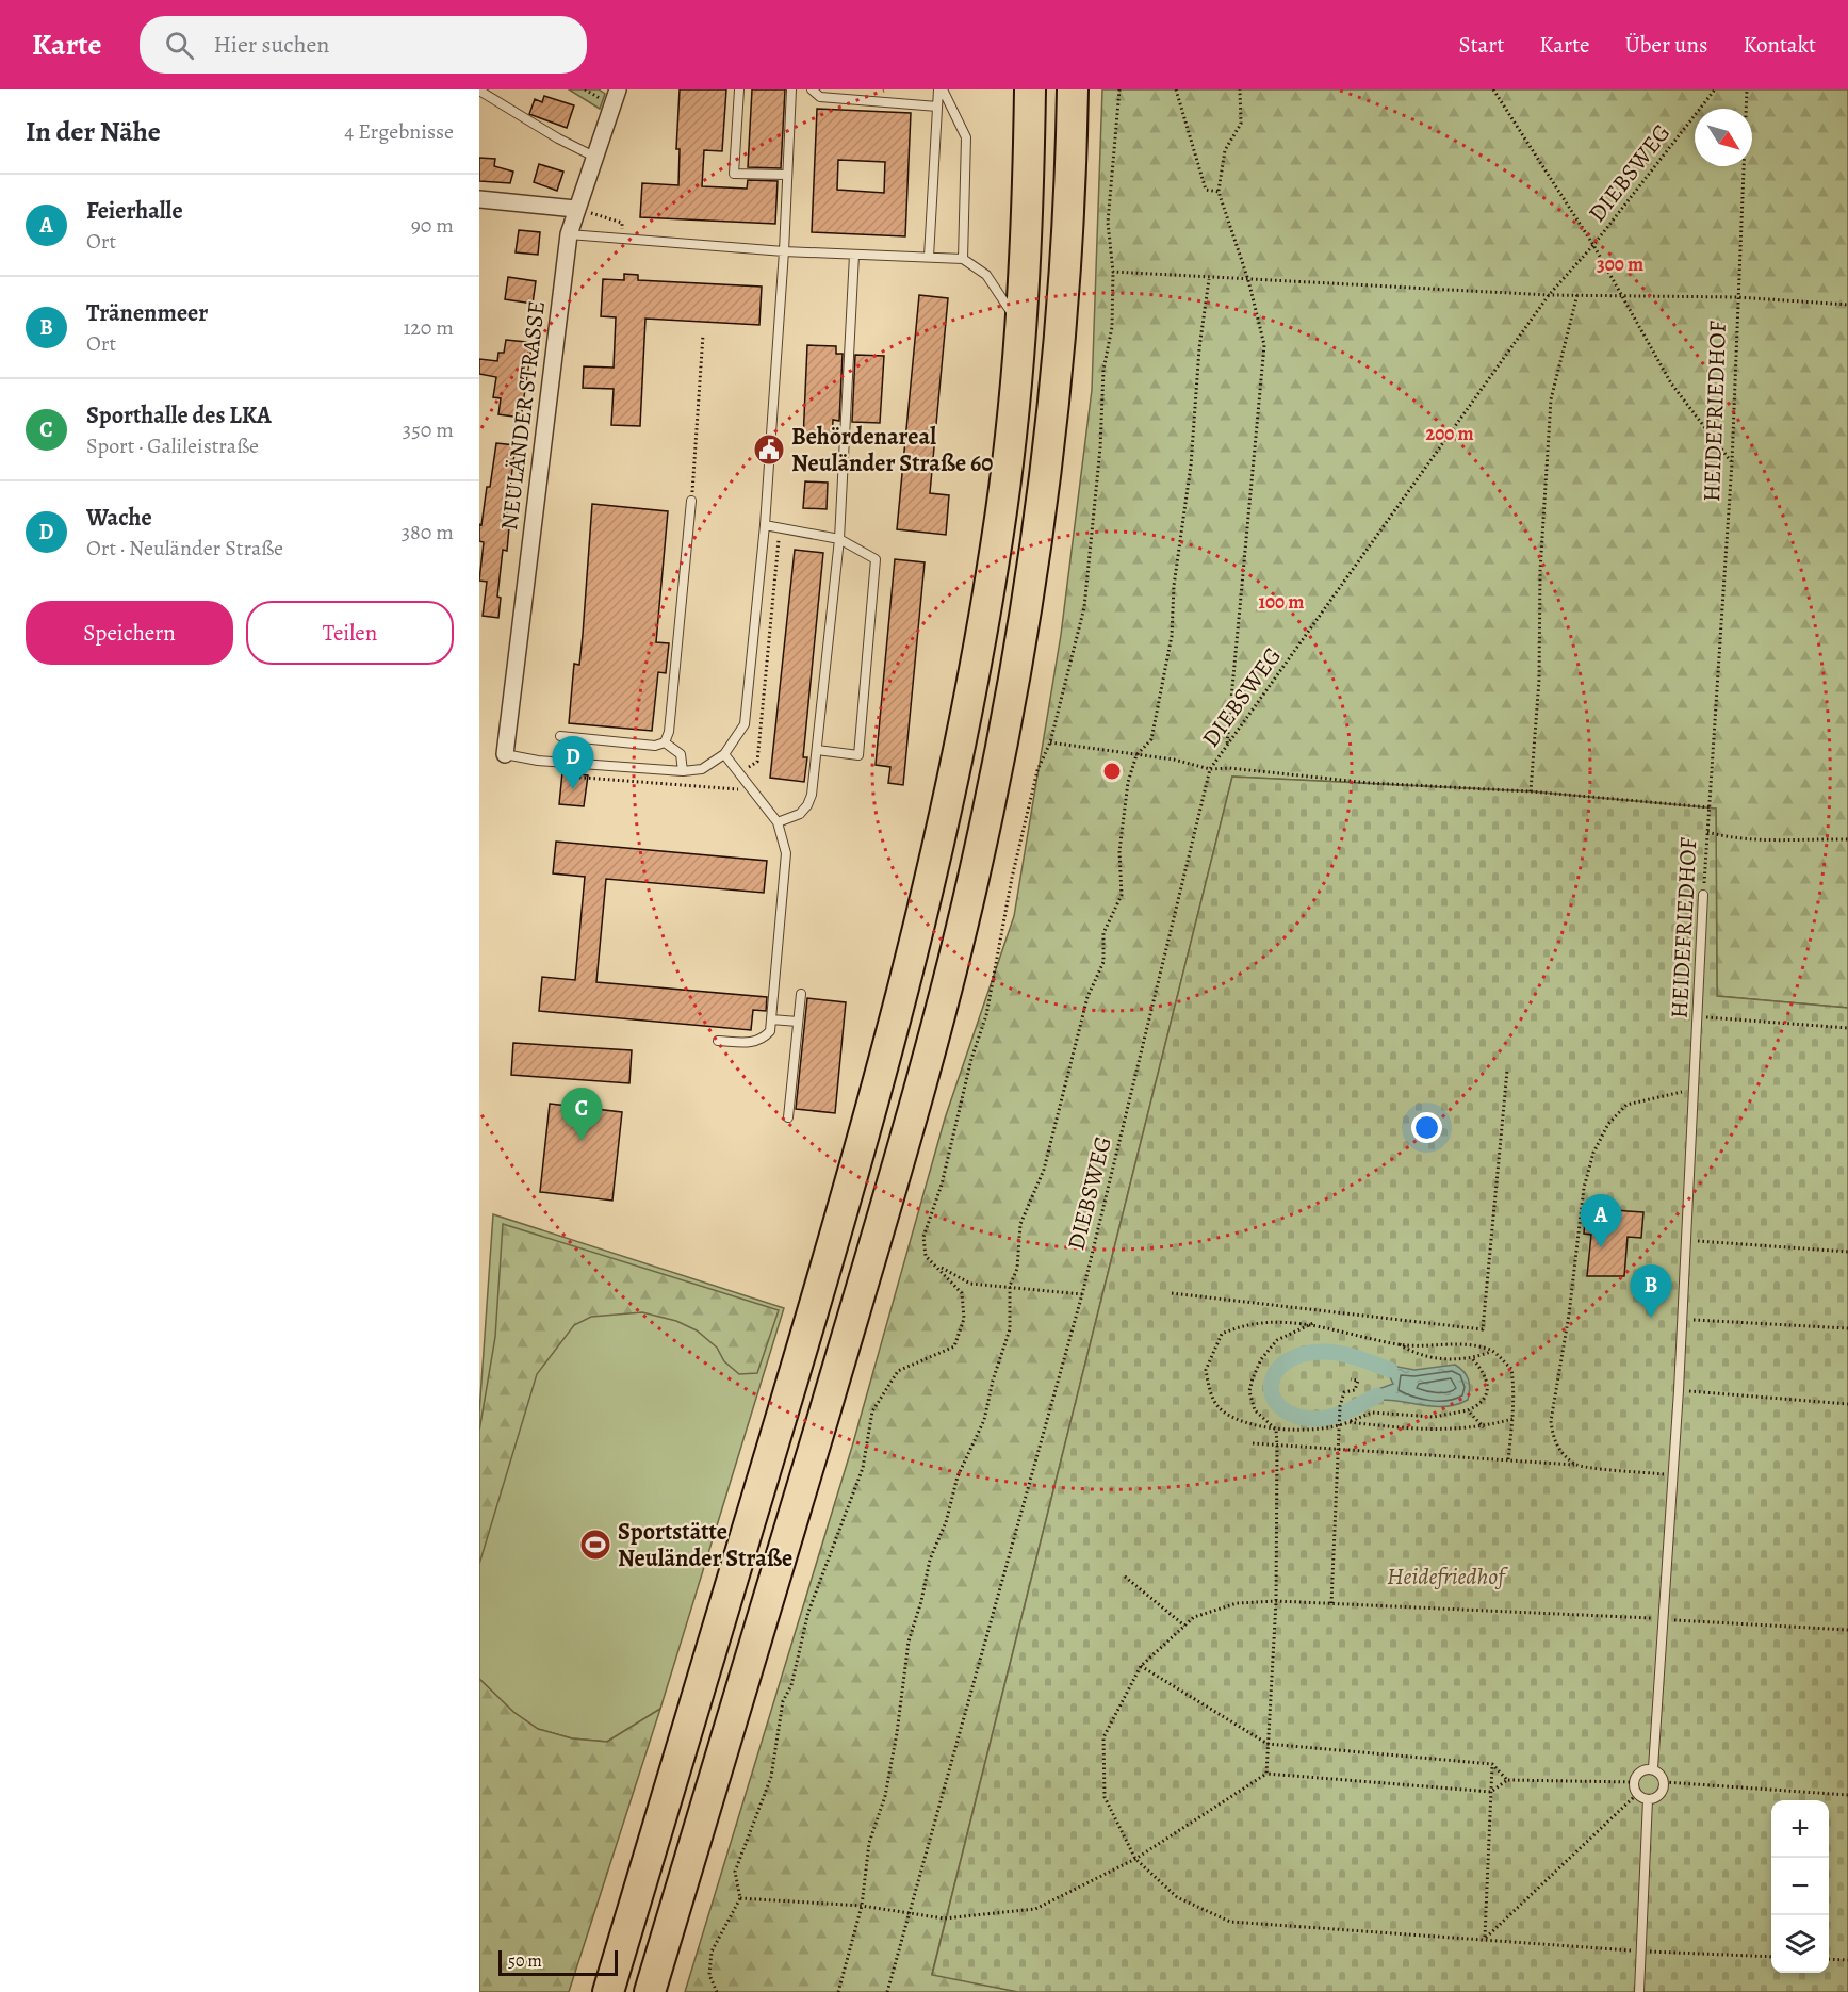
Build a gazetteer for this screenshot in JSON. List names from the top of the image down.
{
  "streets": {
    "street": ["NEULÄNDER STRASSE"],
    "lane": ["HEIDEFRIEDHOF"],
    "path": ["DIEBSWEG"]
  },
  "parks": ["Heidefriedhof"],
  "places": {
    "public building": ["Behördenareal Neuländer Straße 60"],
    "sports": ["Sportstätte Neuländer Straße"]
  },
  "scale_bar": "50 m",
  "north": "bottom right",
  "page": {
    "header": "Karte",
    "search": "Hier suchen",
    "nav": [
      "Start",
      "Karte",
      "Über uns",
      "Kontakt"
    ],
    "heading": ["In der Nähe", "4 Ergebnisse"],
    "list": [
      {
        "mark": "A",
        "name": "Feierhalle",
        "note": "Ort",
        "value": "90 m"
      },
      {
        "mark": "B",
        "name": "Tränenmeer",
        "note": "Ort",
        "value": "120 m"
      },
      {
        "mark": "C",
        "name": "Sporthalle des LKA",
        "note": "Sport · Galileistraße",
        "value": "350 m"
      },
      {
        "mark": "D",
        "name": "Wache",
        "note": "Ort · Neuländer Straße",
        "value": "380 m"
      }
    ],
    "buttons": ["Speichern", "Teilen"],
    "pins": [
      "D",
      "C",
      "A",
      "B"
    ],
    "map_buttons": ["+", "−"],
    "scale": "50 m"
  },
  "rings": ["300 m", "200 m", "100 m"]
}
